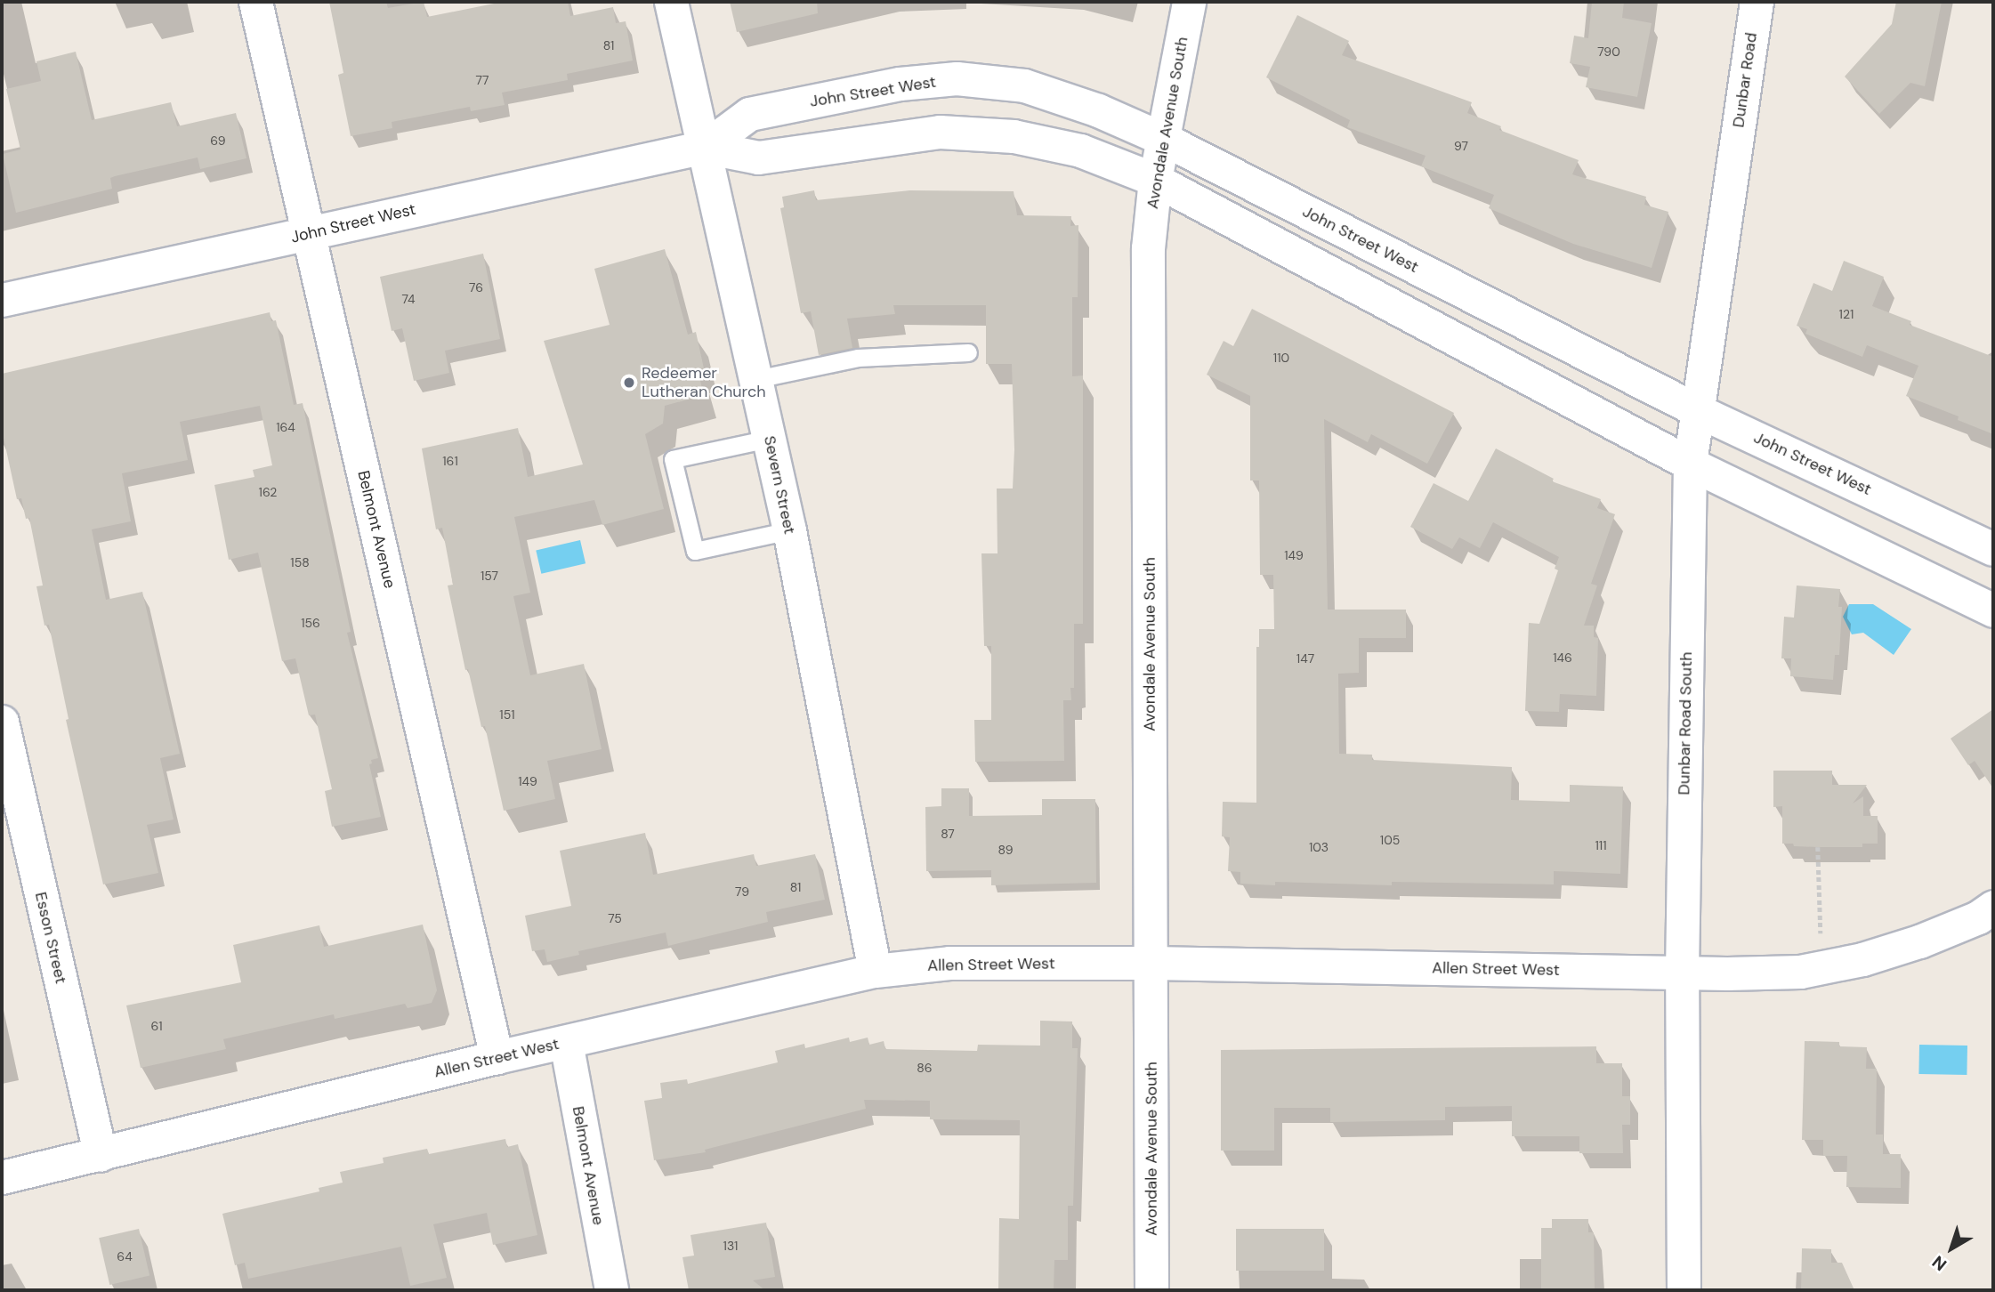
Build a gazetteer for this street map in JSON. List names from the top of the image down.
{
  "streets": {
    "street": [
      "Dunbar Road",
      "John Street West",
      "Avondale Avenue South",
      "Severn Street",
      "Belmont Avenue",
      "Dunbar Road South",
      "Esson Street",
      "Allen Street West"
    ]
  },
  "crossings": [
    ["Dunbar Road", "Dunbar Road South"],
    ["John Street West", "Avondale Avenue South"],
    ["John Street West", "Severn Street"],
    ["John Street West", "Belmont Avenue"],
    ["John Street West", "Dunbar Road South"],
    ["Avondale Avenue South", "Allen Street West"],
    ["Severn Street", "Allen Street West"],
    ["Belmont Avenue", "Allen Street West"],
    ["Dunbar Road South", "Allen Street West"],
    ["Esson Street", "Allen Street West"]
  ],
  "places": ["Redeemer Lutheran Church"],
  "house_numbers": [
    "81",
    "790",
    "77",
    "69",
    "97",
    "76",
    "74",
    "121",
    "110",
    "164",
    "161",
    "162",
    "149",
    "158",
    "157",
    "156",
    "146",
    "147",
    "151",
    "149",
    "87",
    "105",
    "111",
    "103",
    "89",
    "81",
    "79",
    "75",
    "61",
    "86",
    "131",
    "64"
  ],
  "north": "bottom left"
}
